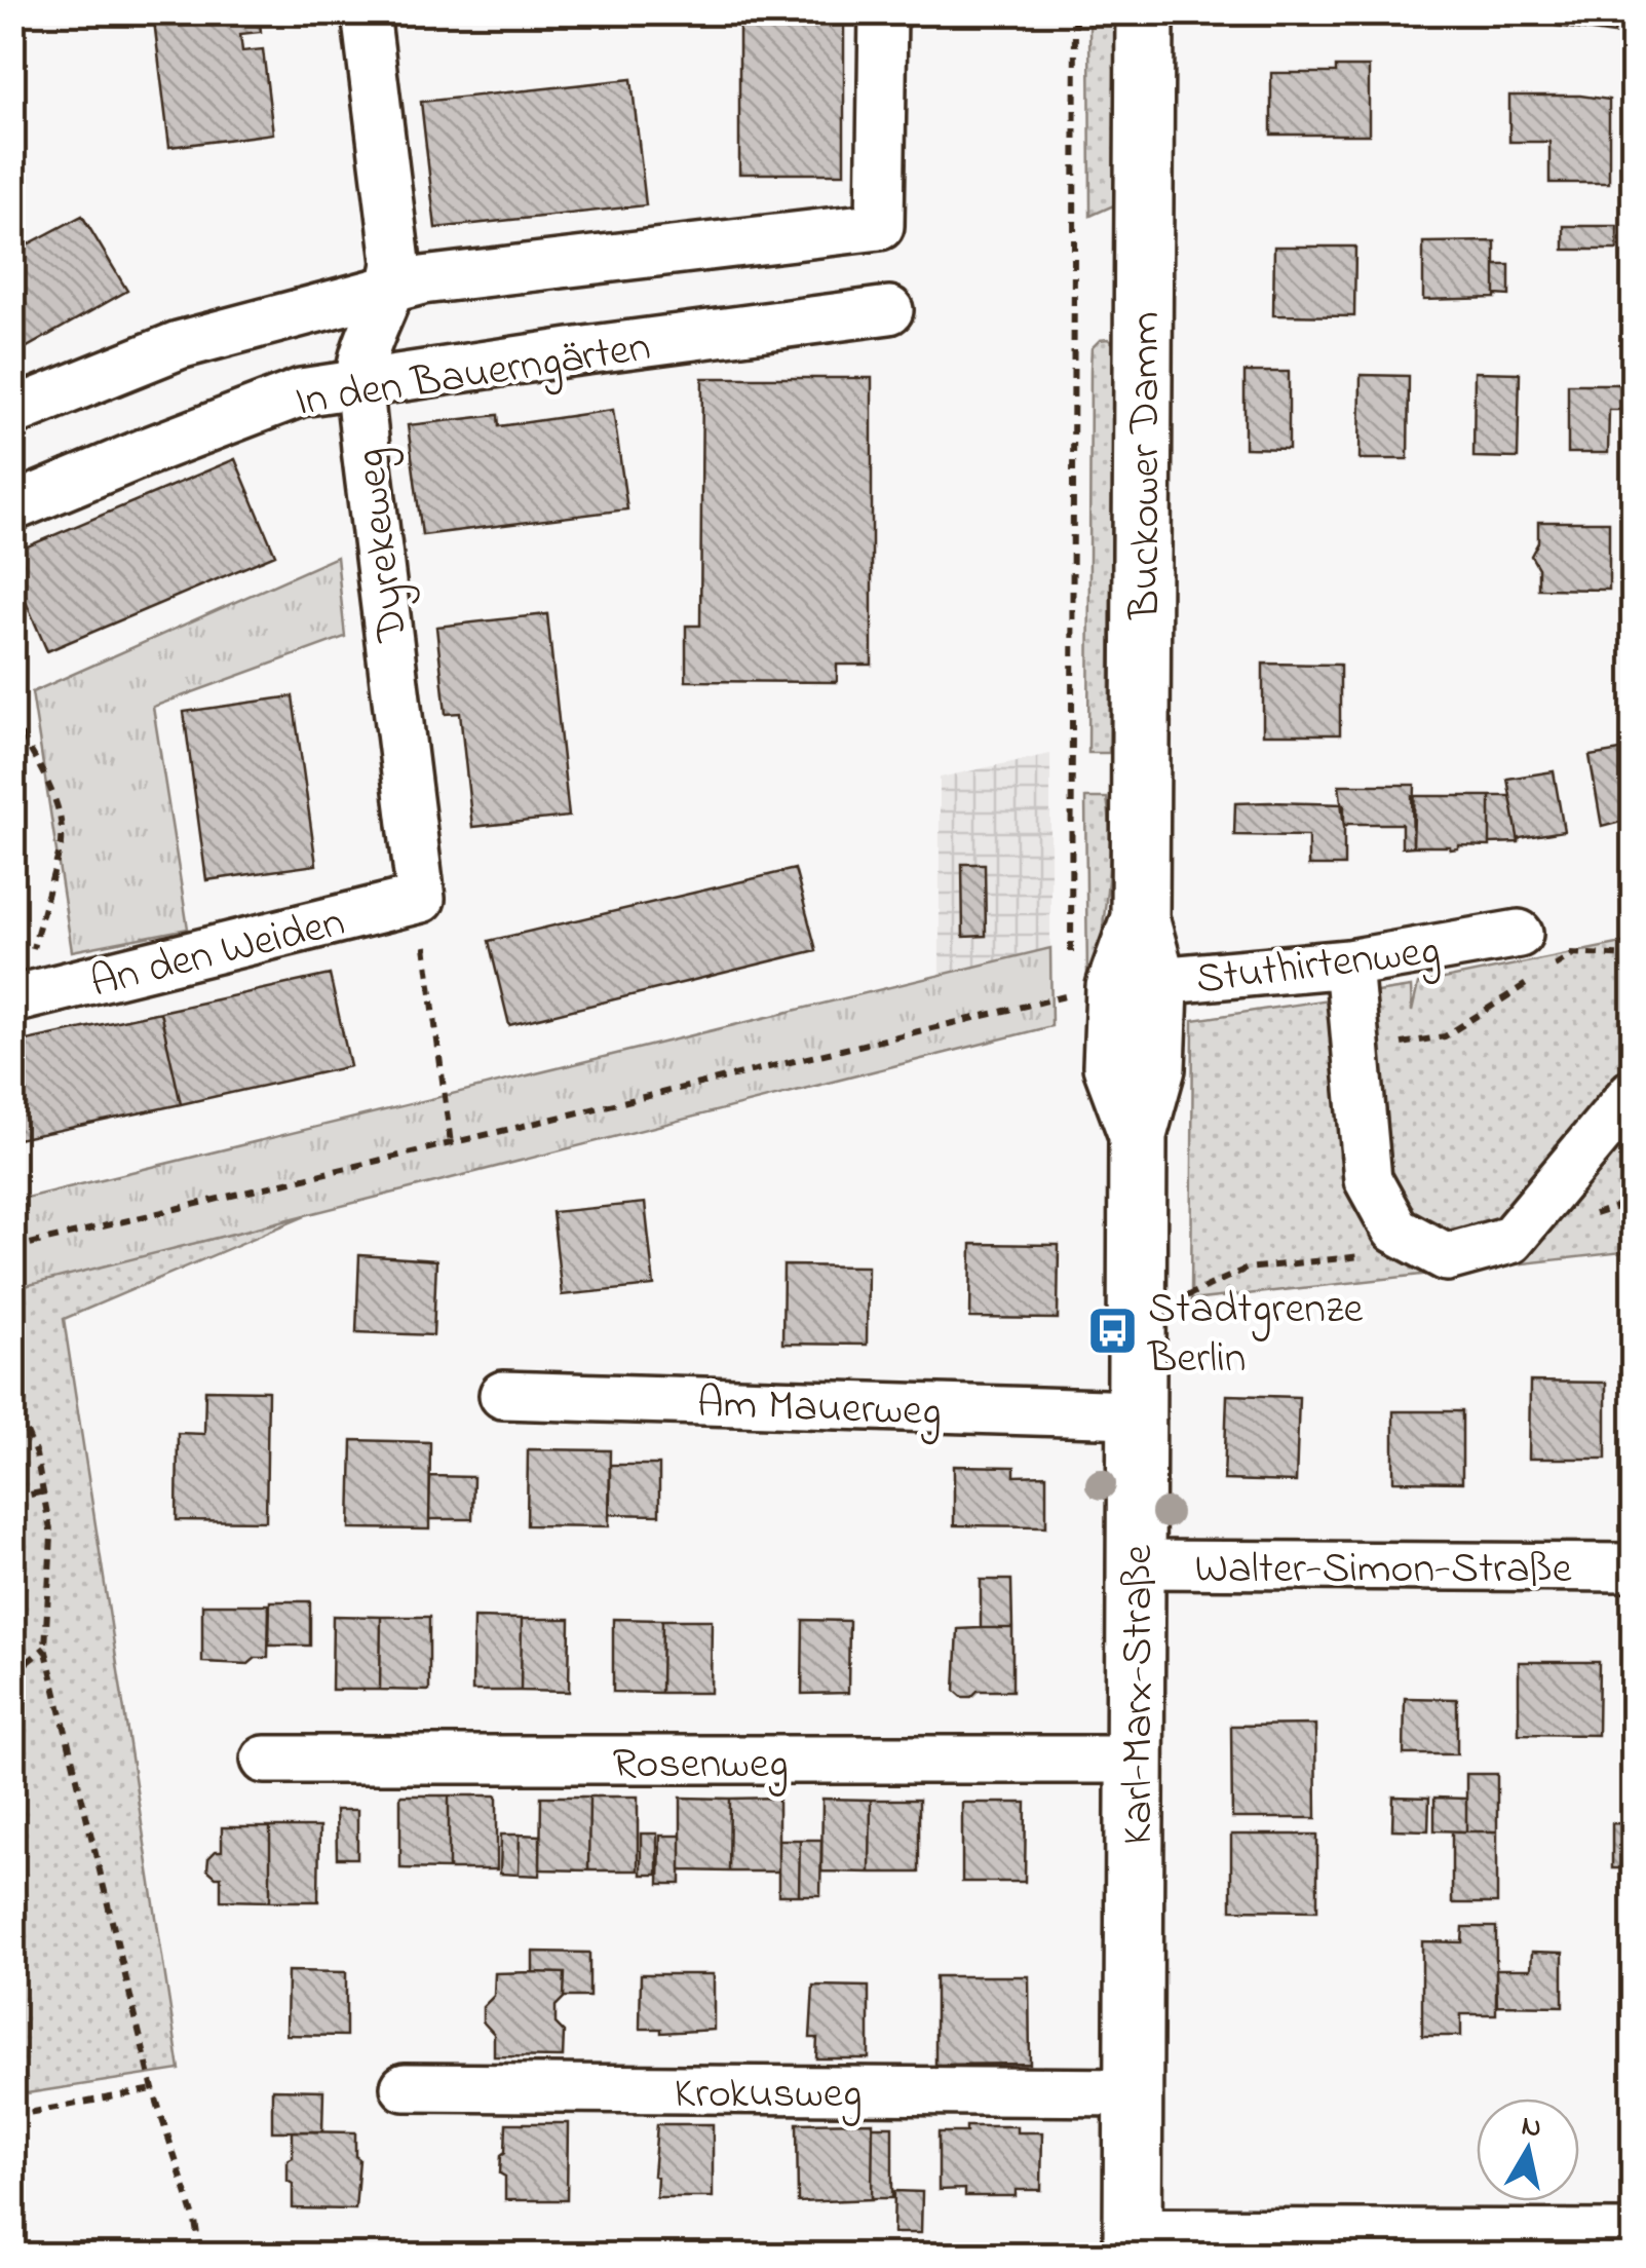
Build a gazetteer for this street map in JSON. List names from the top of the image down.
{
  "streets": {
    "main road": ["Buckower Damm", "Karl-Marx-Straße"],
    "street": [
      "In den Bauerngärten",
      "Dyrekeweg",
      "An den Weiden",
      "Stuthirtenweg",
      "Am Mauerweg",
      "Walter-Simon-Straße",
      "Rosenweg",
      "Krokusweg"
    ]
  },
  "crossings": [
    ["In den Bauerngärten", "Dyrekeweg"],
    ["Buckower Damm", "Stuthirtenweg"],
    ["Buckower Damm", "Karl-Marx-Straße"],
    ["Dyrekeweg", "An den Weiden"],
    ["Stuthirtenweg", "Karl-Marx-Straße"],
    ["Am Mauerweg", "Karl-Marx-Straße"],
    ["Walter-Simon-Straße", "Karl-Marx-Straße"],
    ["Karl-Marx-Straße", "Rosenweg"],
    ["Karl-Marx-Straße", "Krokusweg"]
  ],
  "places": {
    "bus stop": ["Stadtgrenze Berlin"]
  },
  "north": "top"
}
